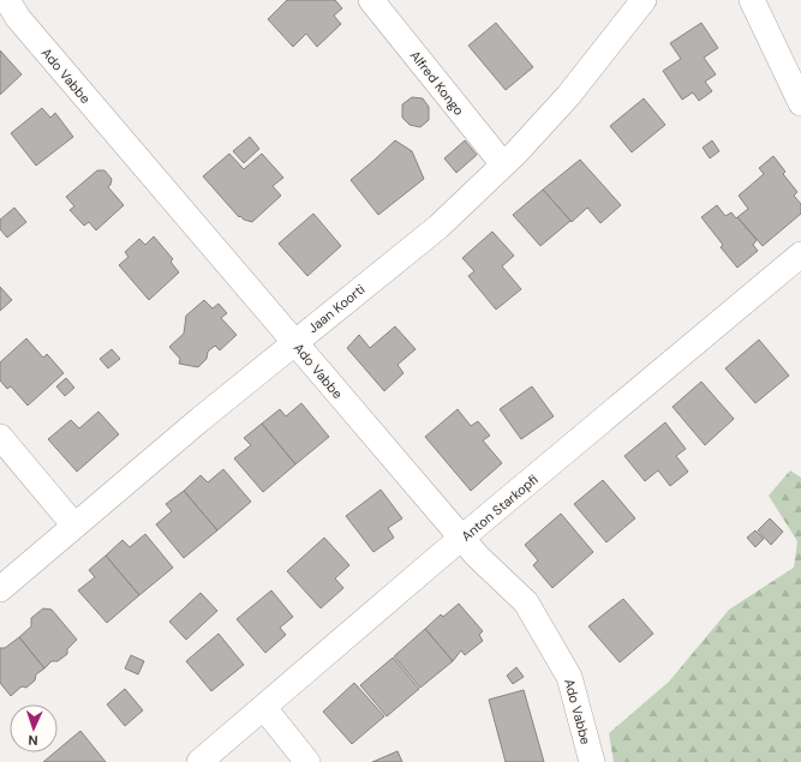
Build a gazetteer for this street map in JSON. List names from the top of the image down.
{
  "streets": {
    "street": [
      "Ado Vabbe",
      "Alfred Kongo",
      "Jaan Koorti",
      "Anton Starkopfi"
    ]
  },
  "crossings": [
    ["Ado Vabbe", "Jaan Koorti"],
    ["Ado Vabbe", "Anton Starkopfi"],
    ["Alfred Kongo", "Jaan Koorti"]
  ],
  "north": "bottom"
}
